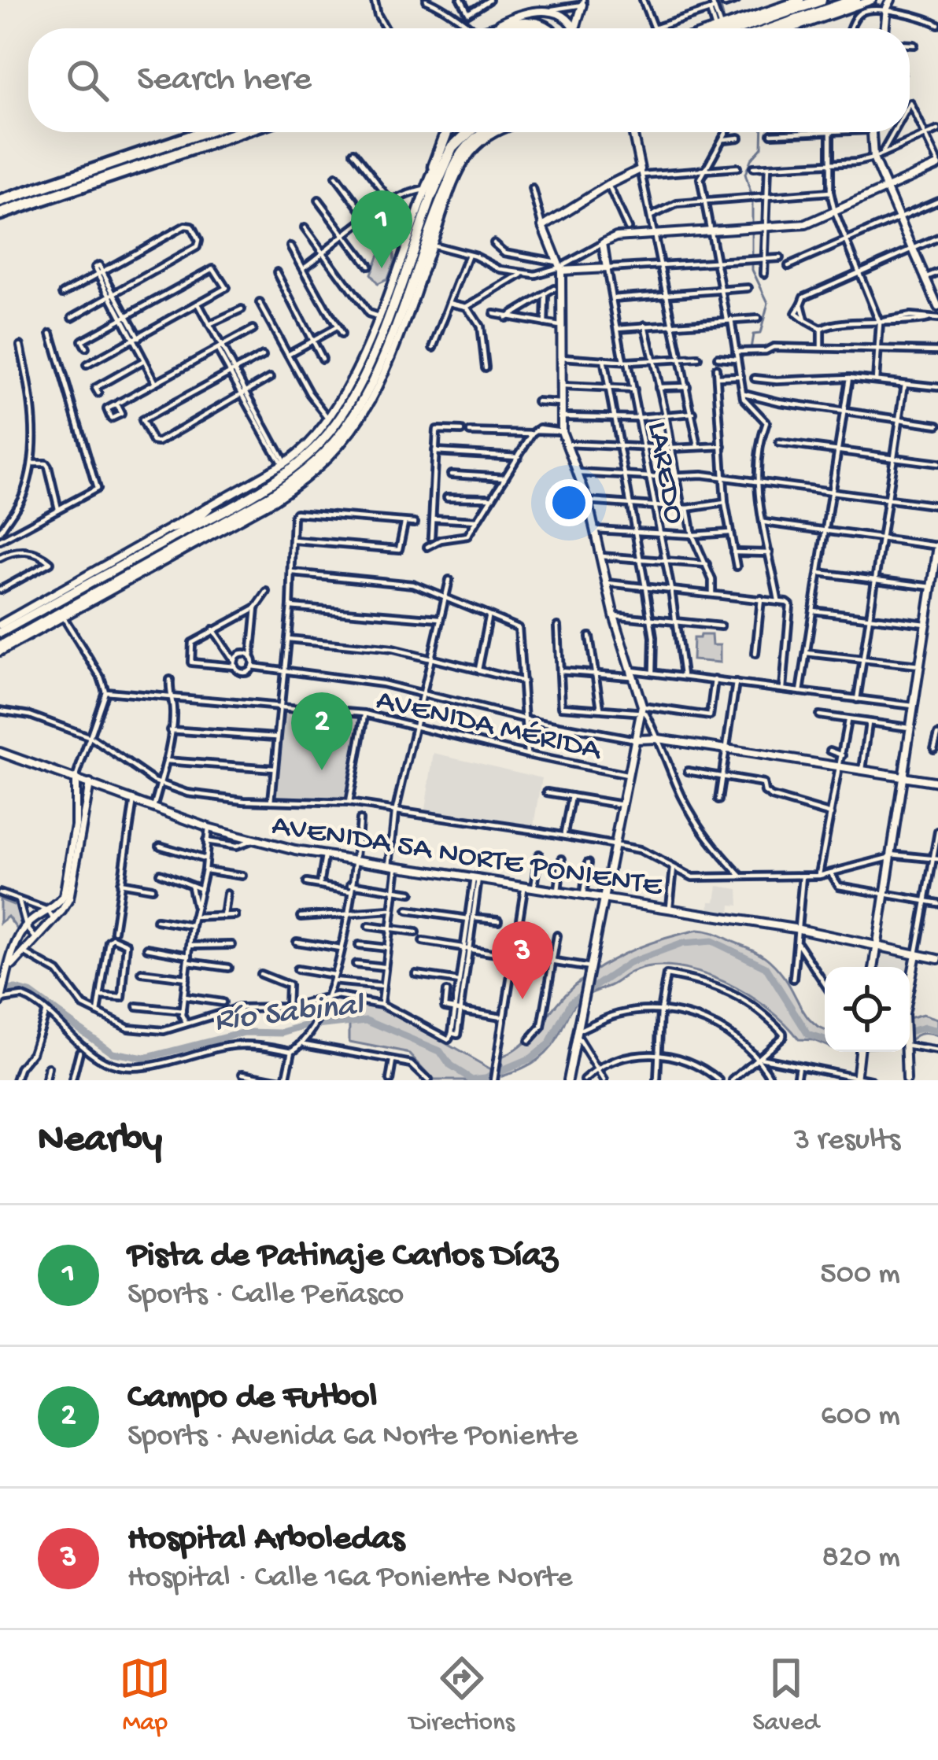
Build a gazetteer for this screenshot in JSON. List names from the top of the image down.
{
  "streets": {
    "street": ["LAREDO", "AVENIDA MÉRIDA", "AVENIDA 5A NORTE PONIENTE"]
  },
  "water": ["Río Sabinal"],
  "page": {
    "search": "Search here",
    "pins": ["1", "2", "3"],
    "heading": ["Nearby", "3 results"],
    "list": [
      {
        "mark": "1",
        "name": "Pista de Patinaje Carlos Díaz",
        "note": "Sports · Calle Peñasco",
        "value": "500 m"
      },
      {
        "mark": "2",
        "name": "Campo de Futbol",
        "note": "Sports · Avenida 6a Norte Poniente",
        "value": "600 m"
      },
      {
        "mark": "3",
        "name": "Hospital Arboledas",
        "note": "Hospital · Calle 16a Poniente Norte",
        "value": "820 m"
      }
    ],
    "nav": ["Map", "Directions", "Saved"]
  }
}
